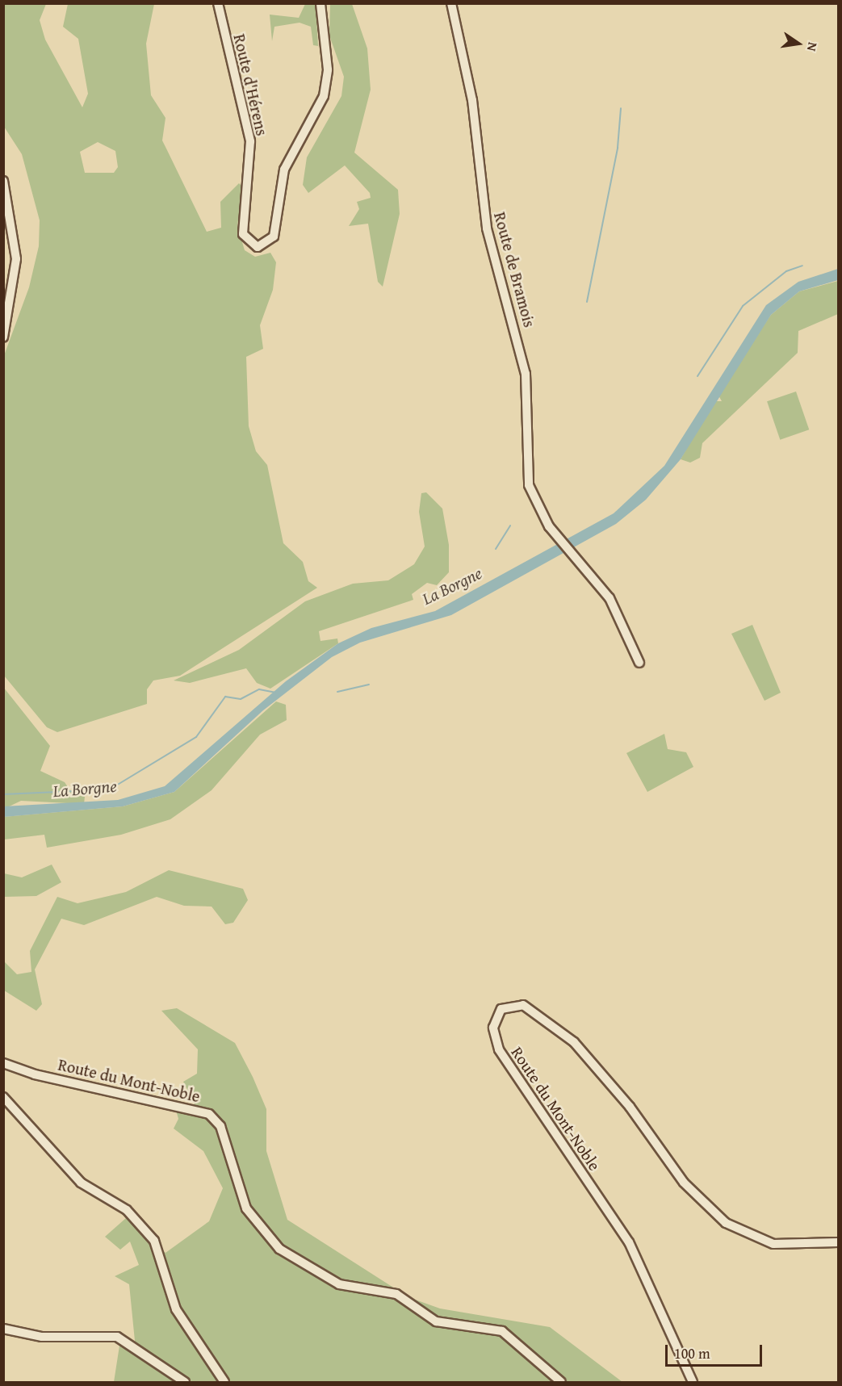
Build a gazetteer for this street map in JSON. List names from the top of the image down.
{
  "streets": {
    "street": ["Route d'Hérens", "Route de Bramois", "Route du Mont-Noble"]
  },
  "water": ["La Borgne"],
  "scale_bar": "100 m",
  "north": "right"
}
